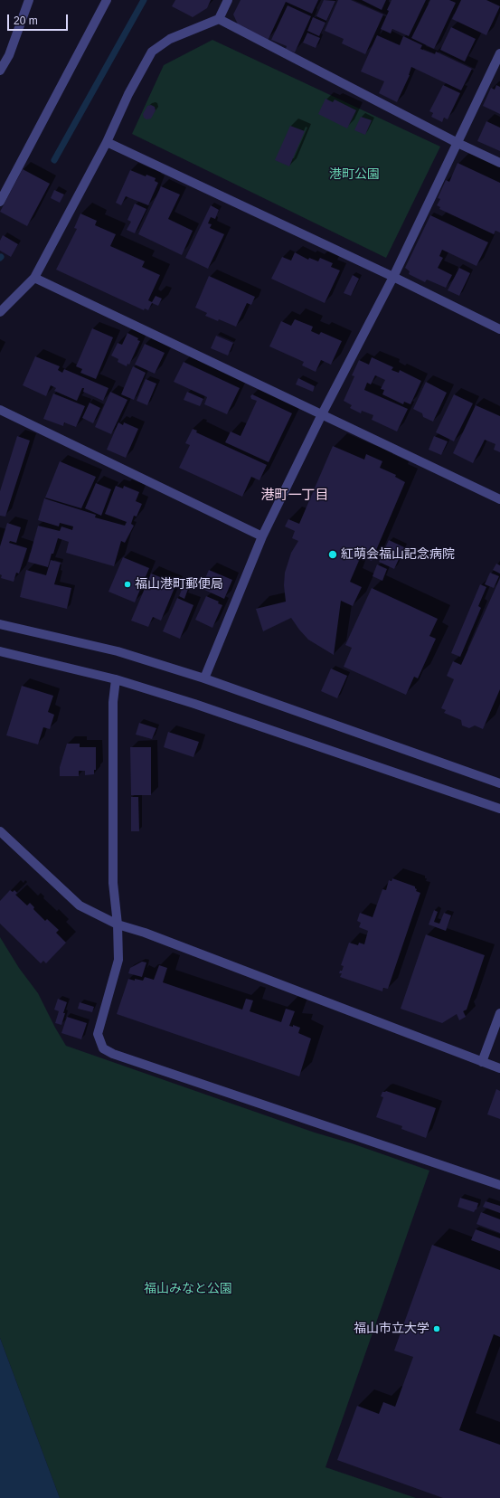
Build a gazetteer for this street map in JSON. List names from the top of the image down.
{
  "districts": ["港町一丁目"],
  "parks": ["港町公園", "福山みなと公園"],
  "places": ["紅萌会福山記念病院", "福山港町郵便局", "福山市立大学"],
  "scale_bar": "20 m"
}
